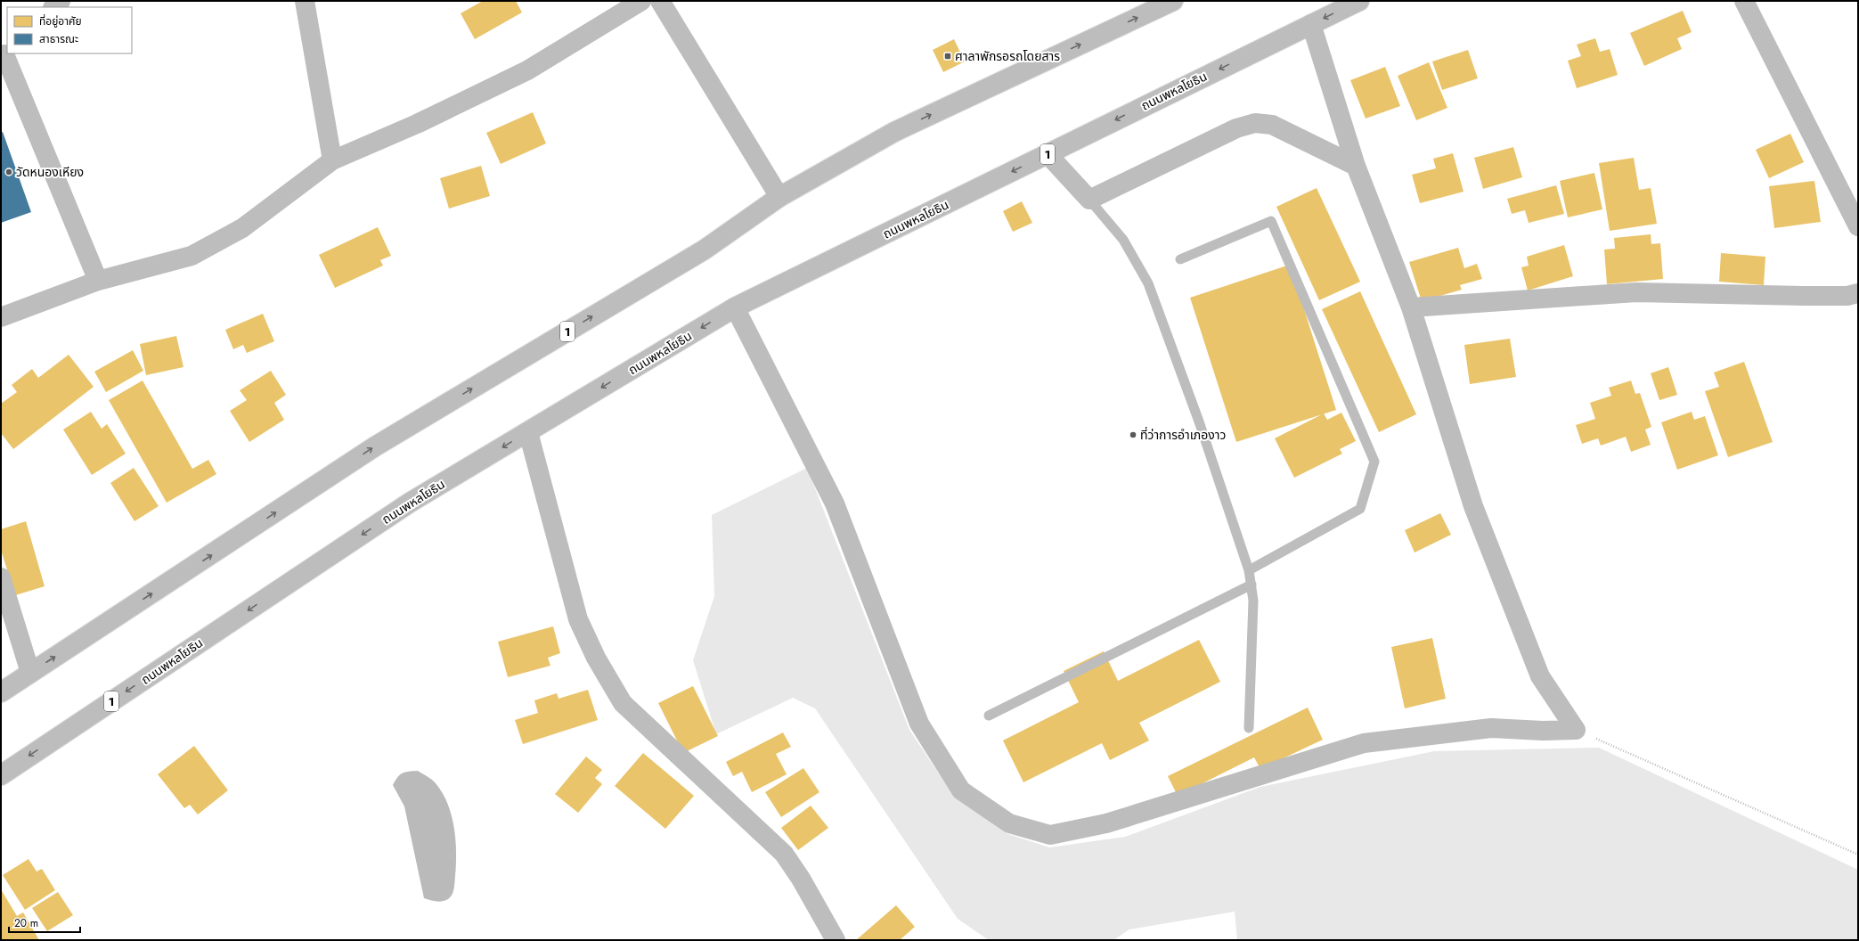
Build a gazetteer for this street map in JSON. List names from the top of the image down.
{
  "streets": {
    "main road": ["ถนนพหลโยธิน", "1"]
  },
  "places": {
    "transit": ["ศาลาพักรอรถโดยสาร"],
    "other": ["วัดหนองเหียง", "ที่ว่าการอำเภองาว"]
  },
  "legend": ["ที่อยู่อาศัย", "สาธารณะ"],
  "scale_bar": "20 m"
}
